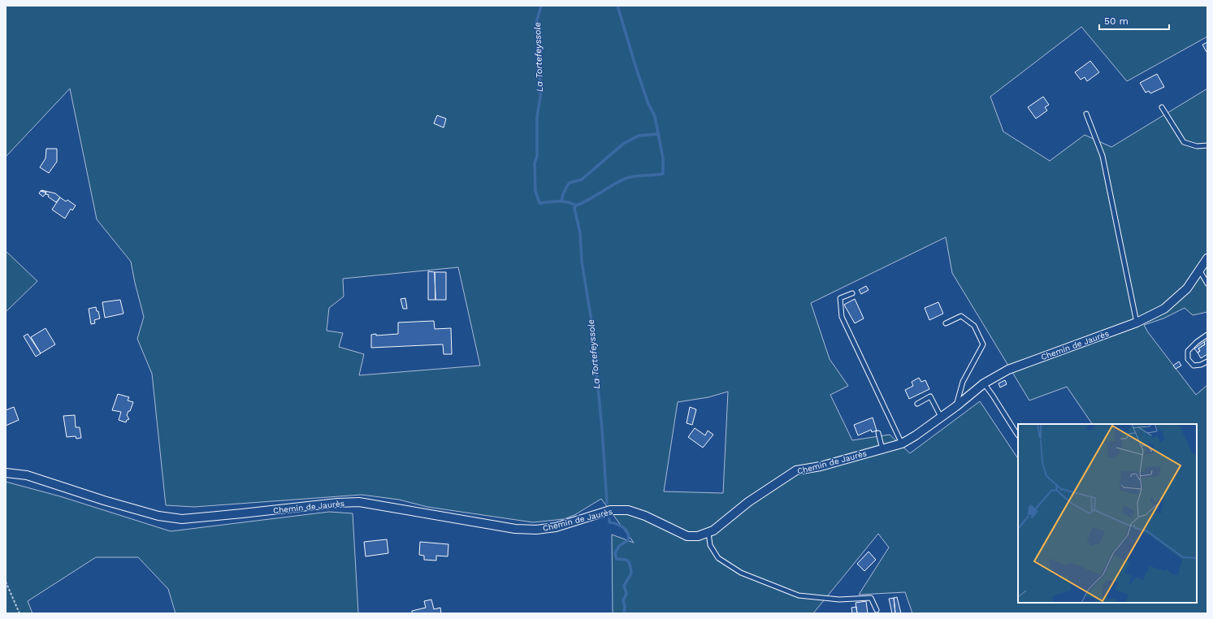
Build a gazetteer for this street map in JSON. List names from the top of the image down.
{
  "streets": {
    "street": ["Chemin de Jaurès"]
  },
  "water": ["La Tortefeyssole"],
  "scale_bar": "50 m"
}
